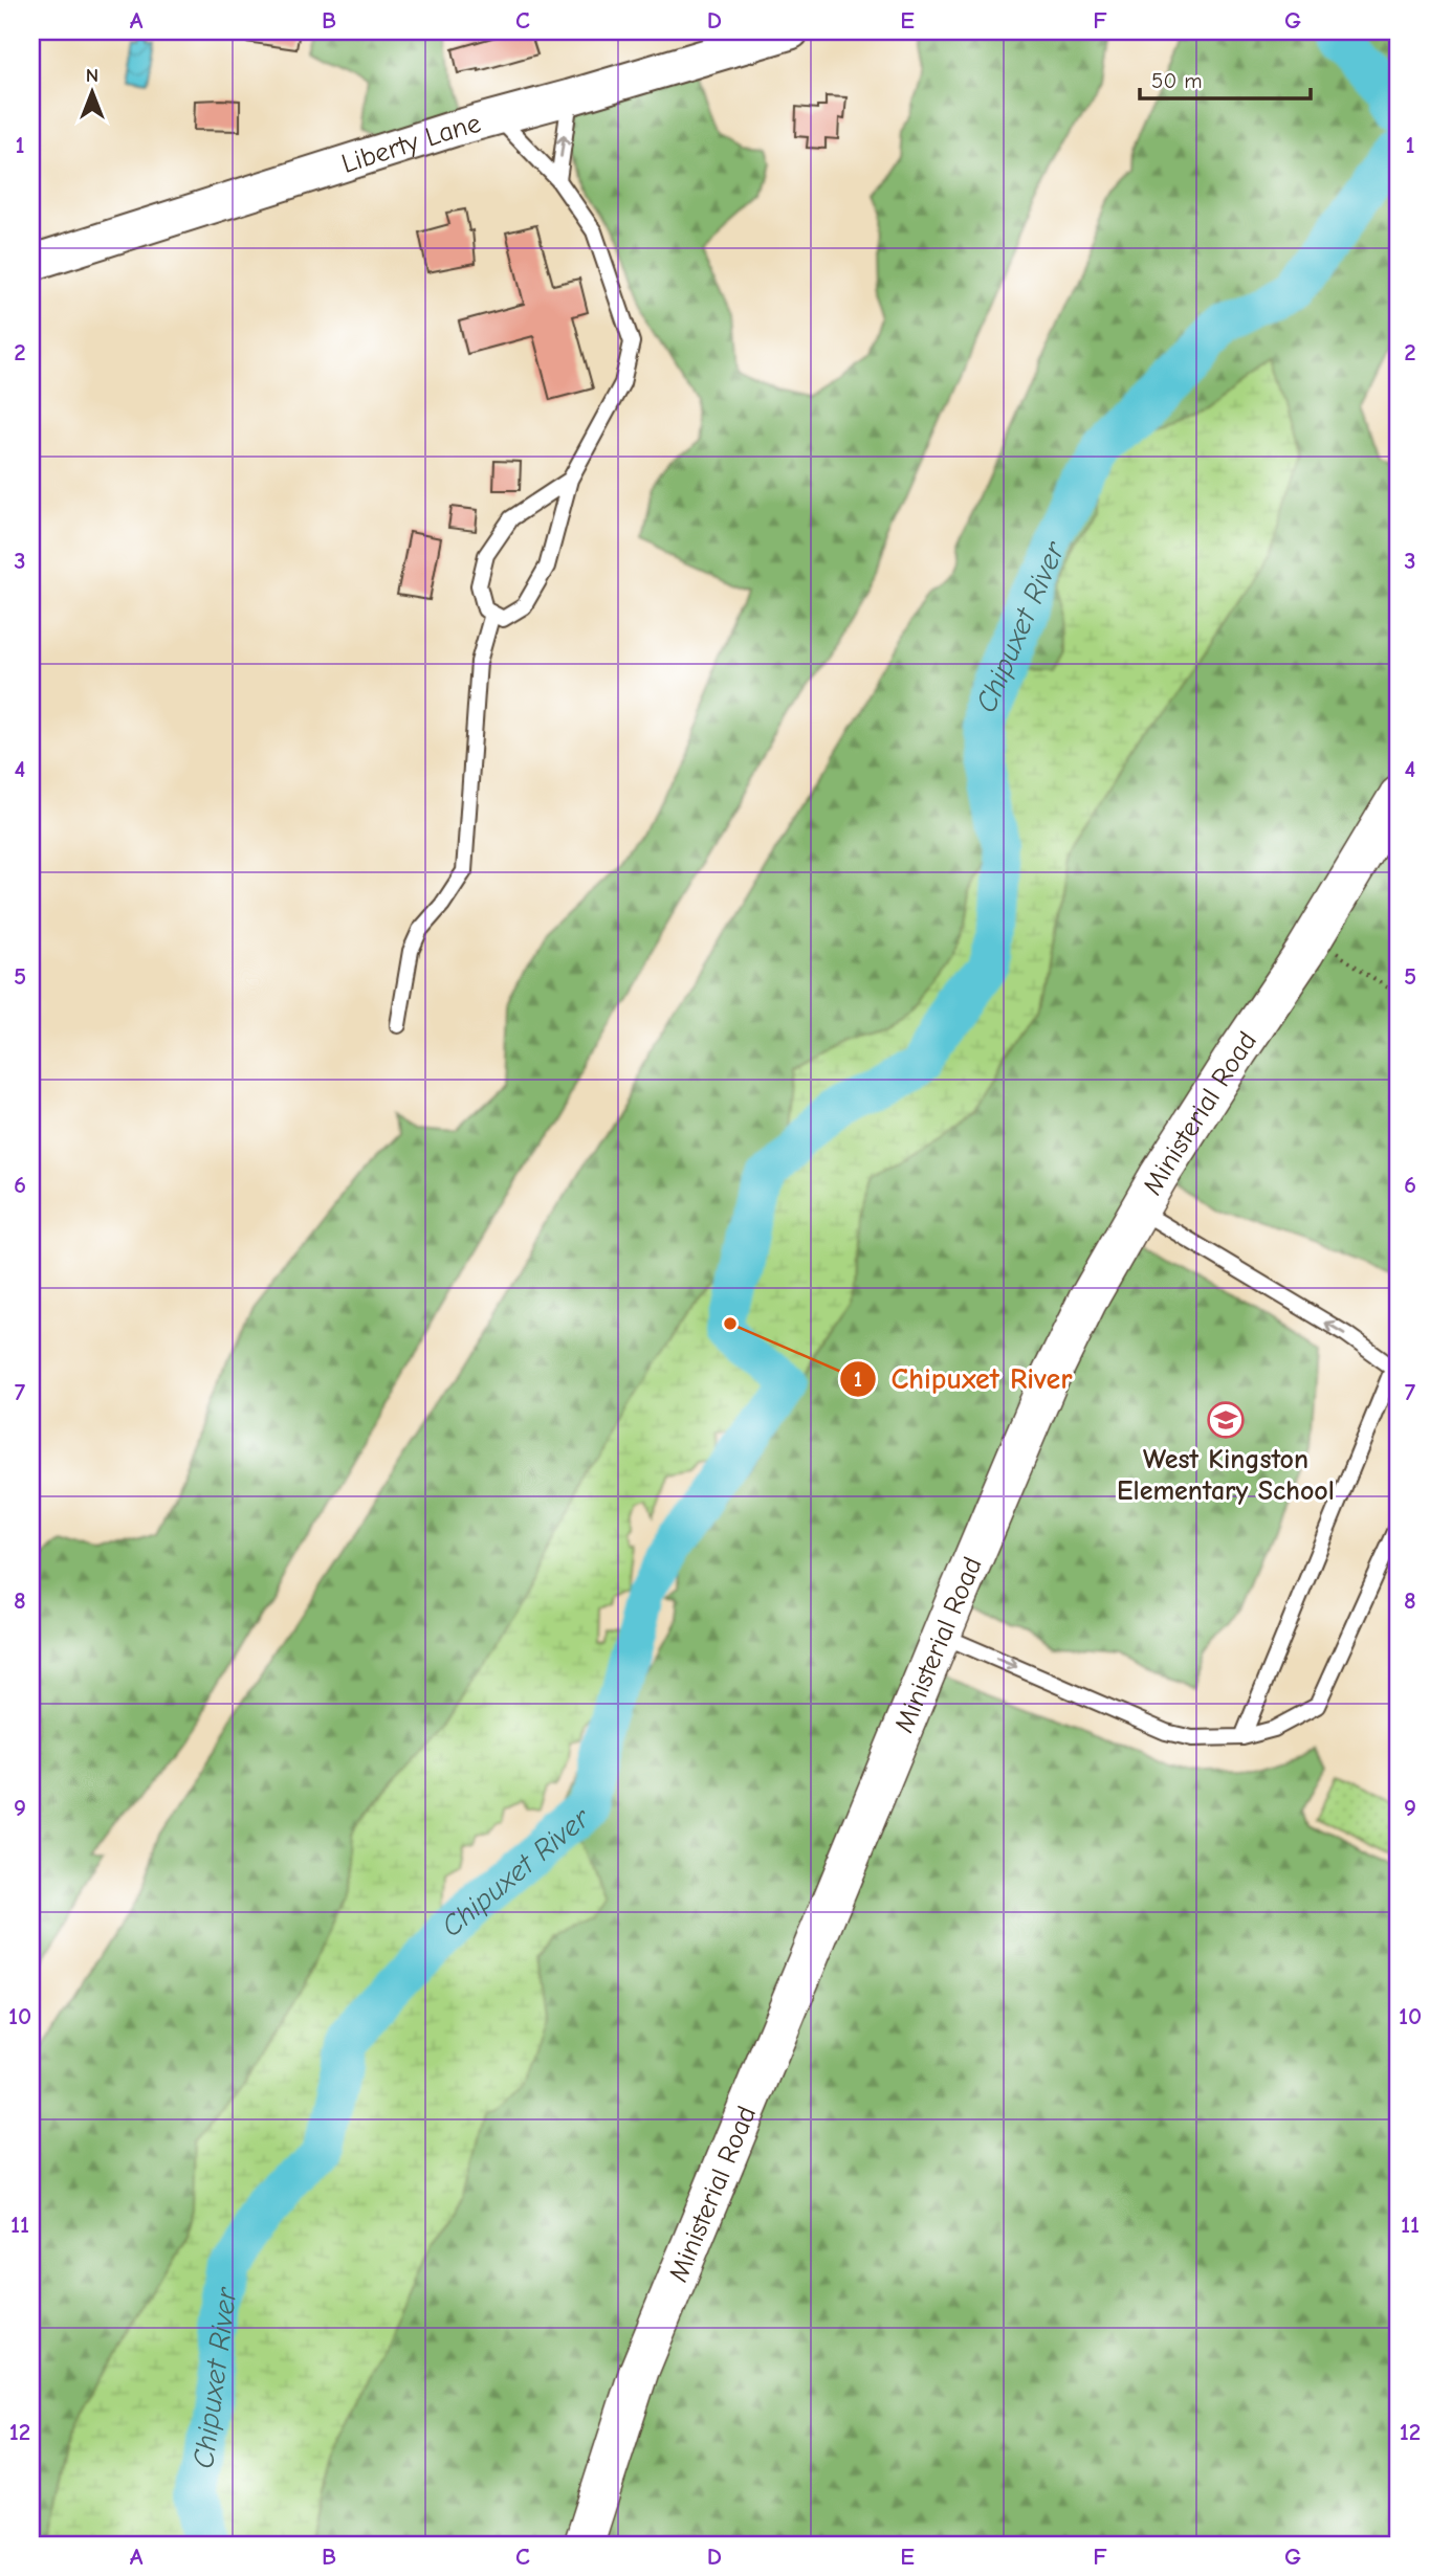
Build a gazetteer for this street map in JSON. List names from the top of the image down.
{
  "streets": {
    "main road": ["Ministerial Road"],
    "street": ["Liberty Lane"]
  },
  "water": ["Chipuxet River"],
  "places": {
    "other": ["Chipuxet River"],
    "school or university": ["West Kingston Elementary School"]
  },
  "scale_bar": "50 m",
  "north": "top",
  "grid": {
    "columns": [
      "A",
      "B",
      "C",
      "D",
      "E",
      "F",
      "G"
    ],
    "rows": [
      "1",
      "2",
      "3",
      "4",
      "5",
      "6",
      "7",
      "8",
      "9",
      "10",
      "11",
      "12"
    ]
  }
}
